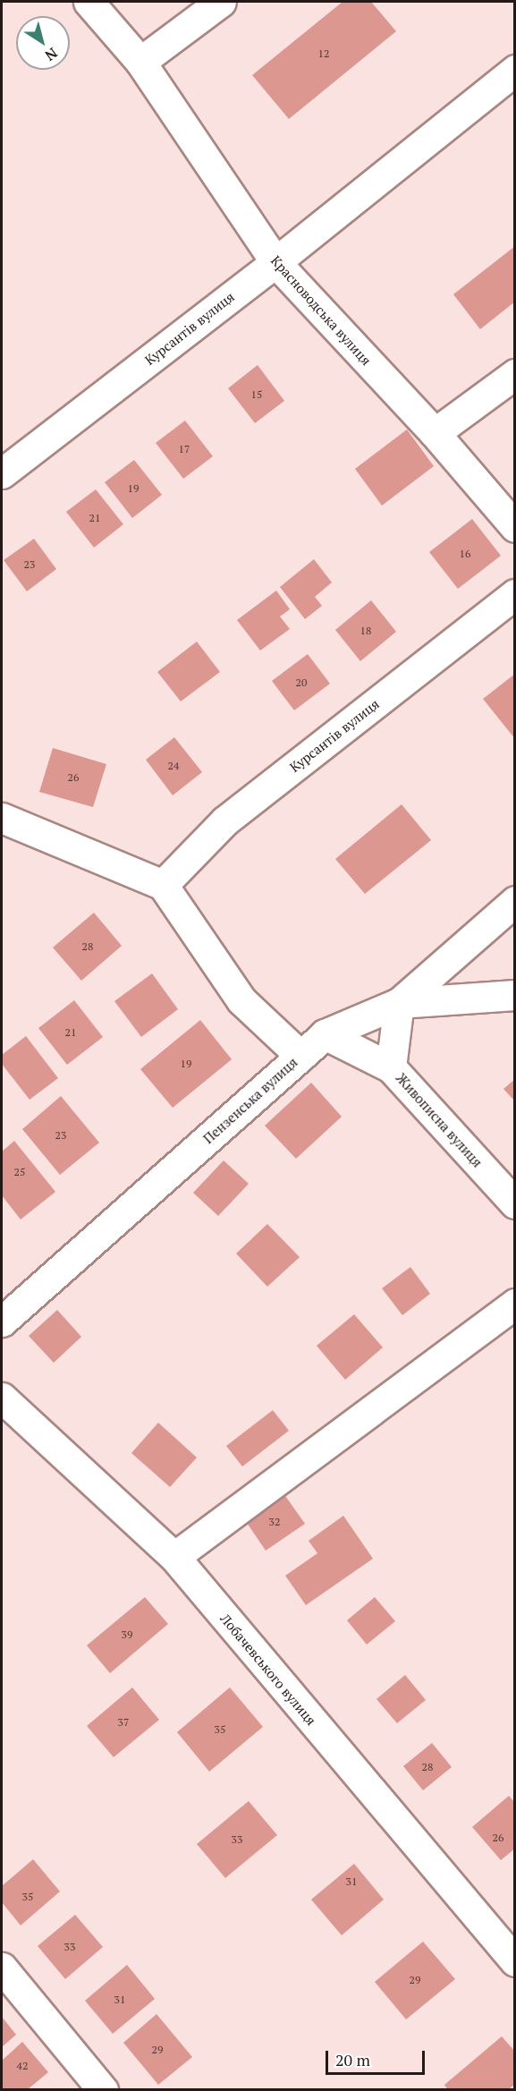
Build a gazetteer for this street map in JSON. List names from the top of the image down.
{
  "streets": {
    "street": [
      "Красноводська вулиця",
      "Курсантів вулиця",
      "Пензенська вулиця",
      "Живописна вулиця",
      "Лобачевського вулиця"
    ]
  },
  "crossings": [
    ["Красноводська вулиця", "Курсантів вулиця"],
    ["Пензенська вулиця", "Живописна вулиця"]
  ],
  "house_numbers": [
    "12",
    "15",
    "17",
    "19",
    "21",
    "16",
    "23",
    "18",
    "20",
    "24",
    "26",
    "28",
    "21",
    "19",
    "23",
    "25",
    "32",
    "39",
    "37",
    "35",
    "28",
    "26",
    "33",
    "31",
    "35",
    "33",
    "29",
    "31",
    "29",
    "42"
  ],
  "scale_bar": "20 m",
  "north": "bottom right"
}
